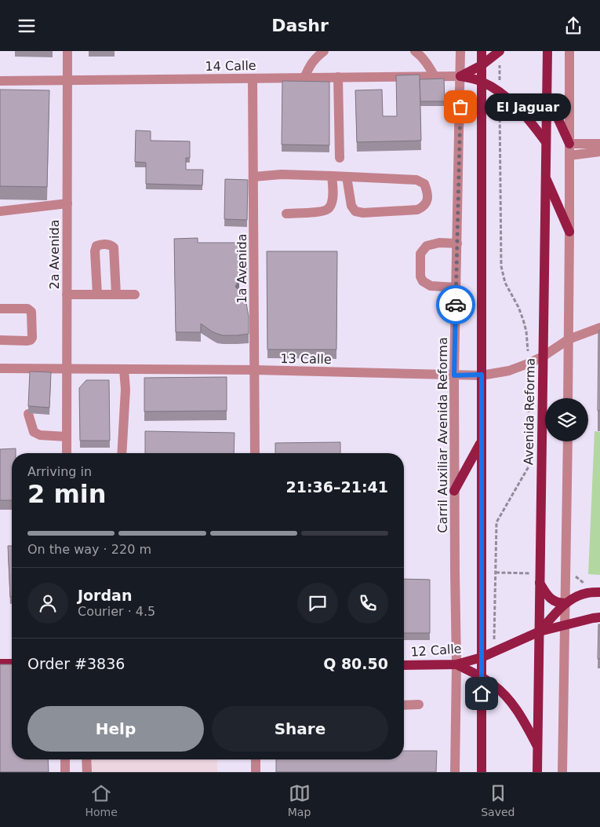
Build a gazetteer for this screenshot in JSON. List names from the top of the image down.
{
  "streets": {
    "main road": ["Avenida Reforma", "12 Calle"],
    "street": [
      "14 Calle",
      "2a Avenida",
      "1a Avenida",
      "13 Calle",
      "Carril Auxiliar Avenida Reforma"
    ]
  },
  "crossings": [
    ["14 Calle", "2a Avenida"],
    ["14 Calle", "1a Avenida"],
    ["14 Calle", "Carril Auxiliar Avenida Reforma"],
    ["2a Avenida", "13 Calle"],
    ["1a Avenida", "13 Calle"],
    ["13 Calle", "Avenida Reforma"],
    ["13 Calle", "Carril Auxiliar Avenida Reforma"],
    ["Avenida Reforma", "12 Calle"],
    ["Carril Auxiliar Avenida Reforma", "12 Calle"]
  ],
  "places": ["El Jaguar"],
  "page": {
    "header": "Dashr",
    "bubble": "El Jaguar",
    "heading": ["2 min", "Arriving in", "21:36–21:41"],
    "panel": [
      "Jordan",
      "Courier · 4.5",
      "Order #3836",
      "Q 80.50"
    ],
    "bar": "On the way · 220 m",
    "buttons": ["Help", "Share"],
    "tabs": ["Home", "Map", "Saved"]
  }
}
